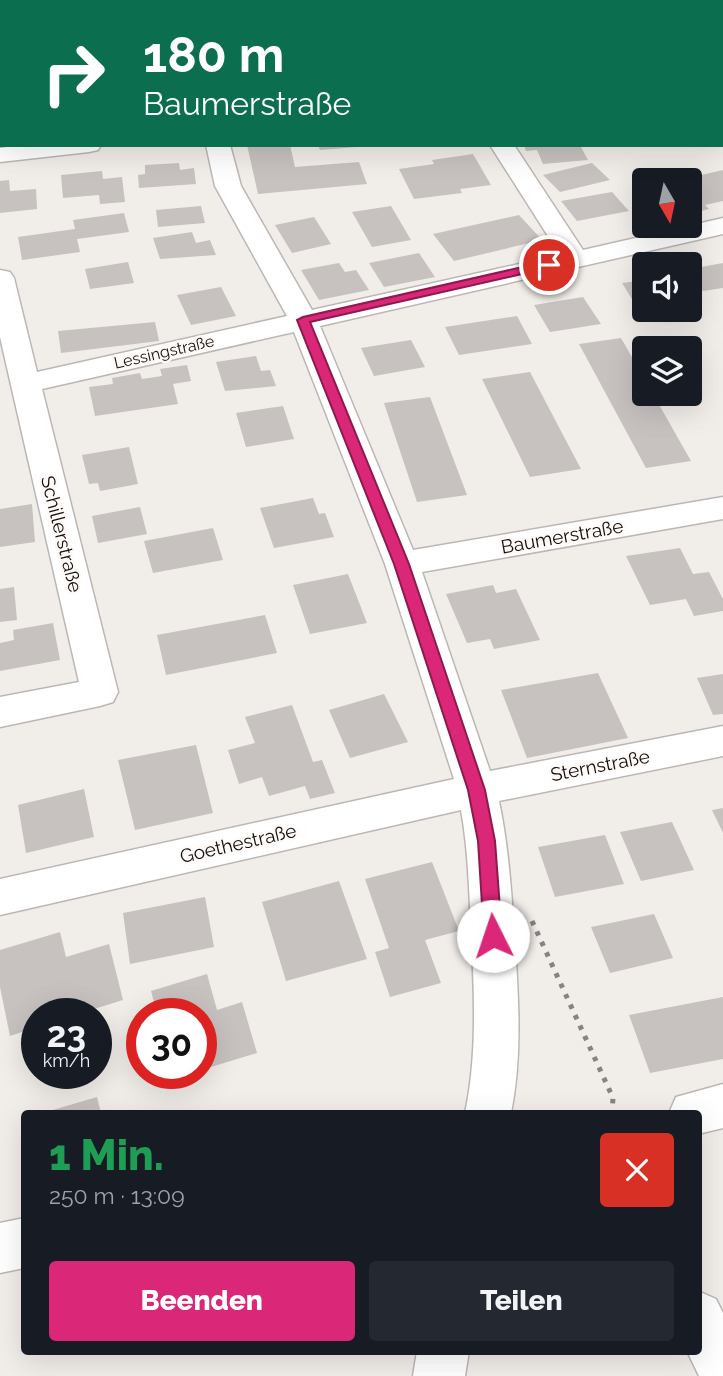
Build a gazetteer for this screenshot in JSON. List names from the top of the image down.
{
  "streets": {
    "street": [
      "Lessingstraße",
      "Schillerstraße",
      "Baumerstraße",
      "Sternstraße",
      "Goethestraße"
    ]
  },
  "crossings": [
    ["Lessingstraße", "Schillerstraße"],
    ["Sternstraße", "Goethestraße"]
  ],
  "north": "bottom",
  "page": {
    "turn": ["180 m", "Baumerstraße"],
    "speed": "23 km/h",
    "limit": "30",
    "heading": ["1 Min.", "250 m · 13:09"],
    "buttons": ["Beenden", "Teilen"]
  }
}
